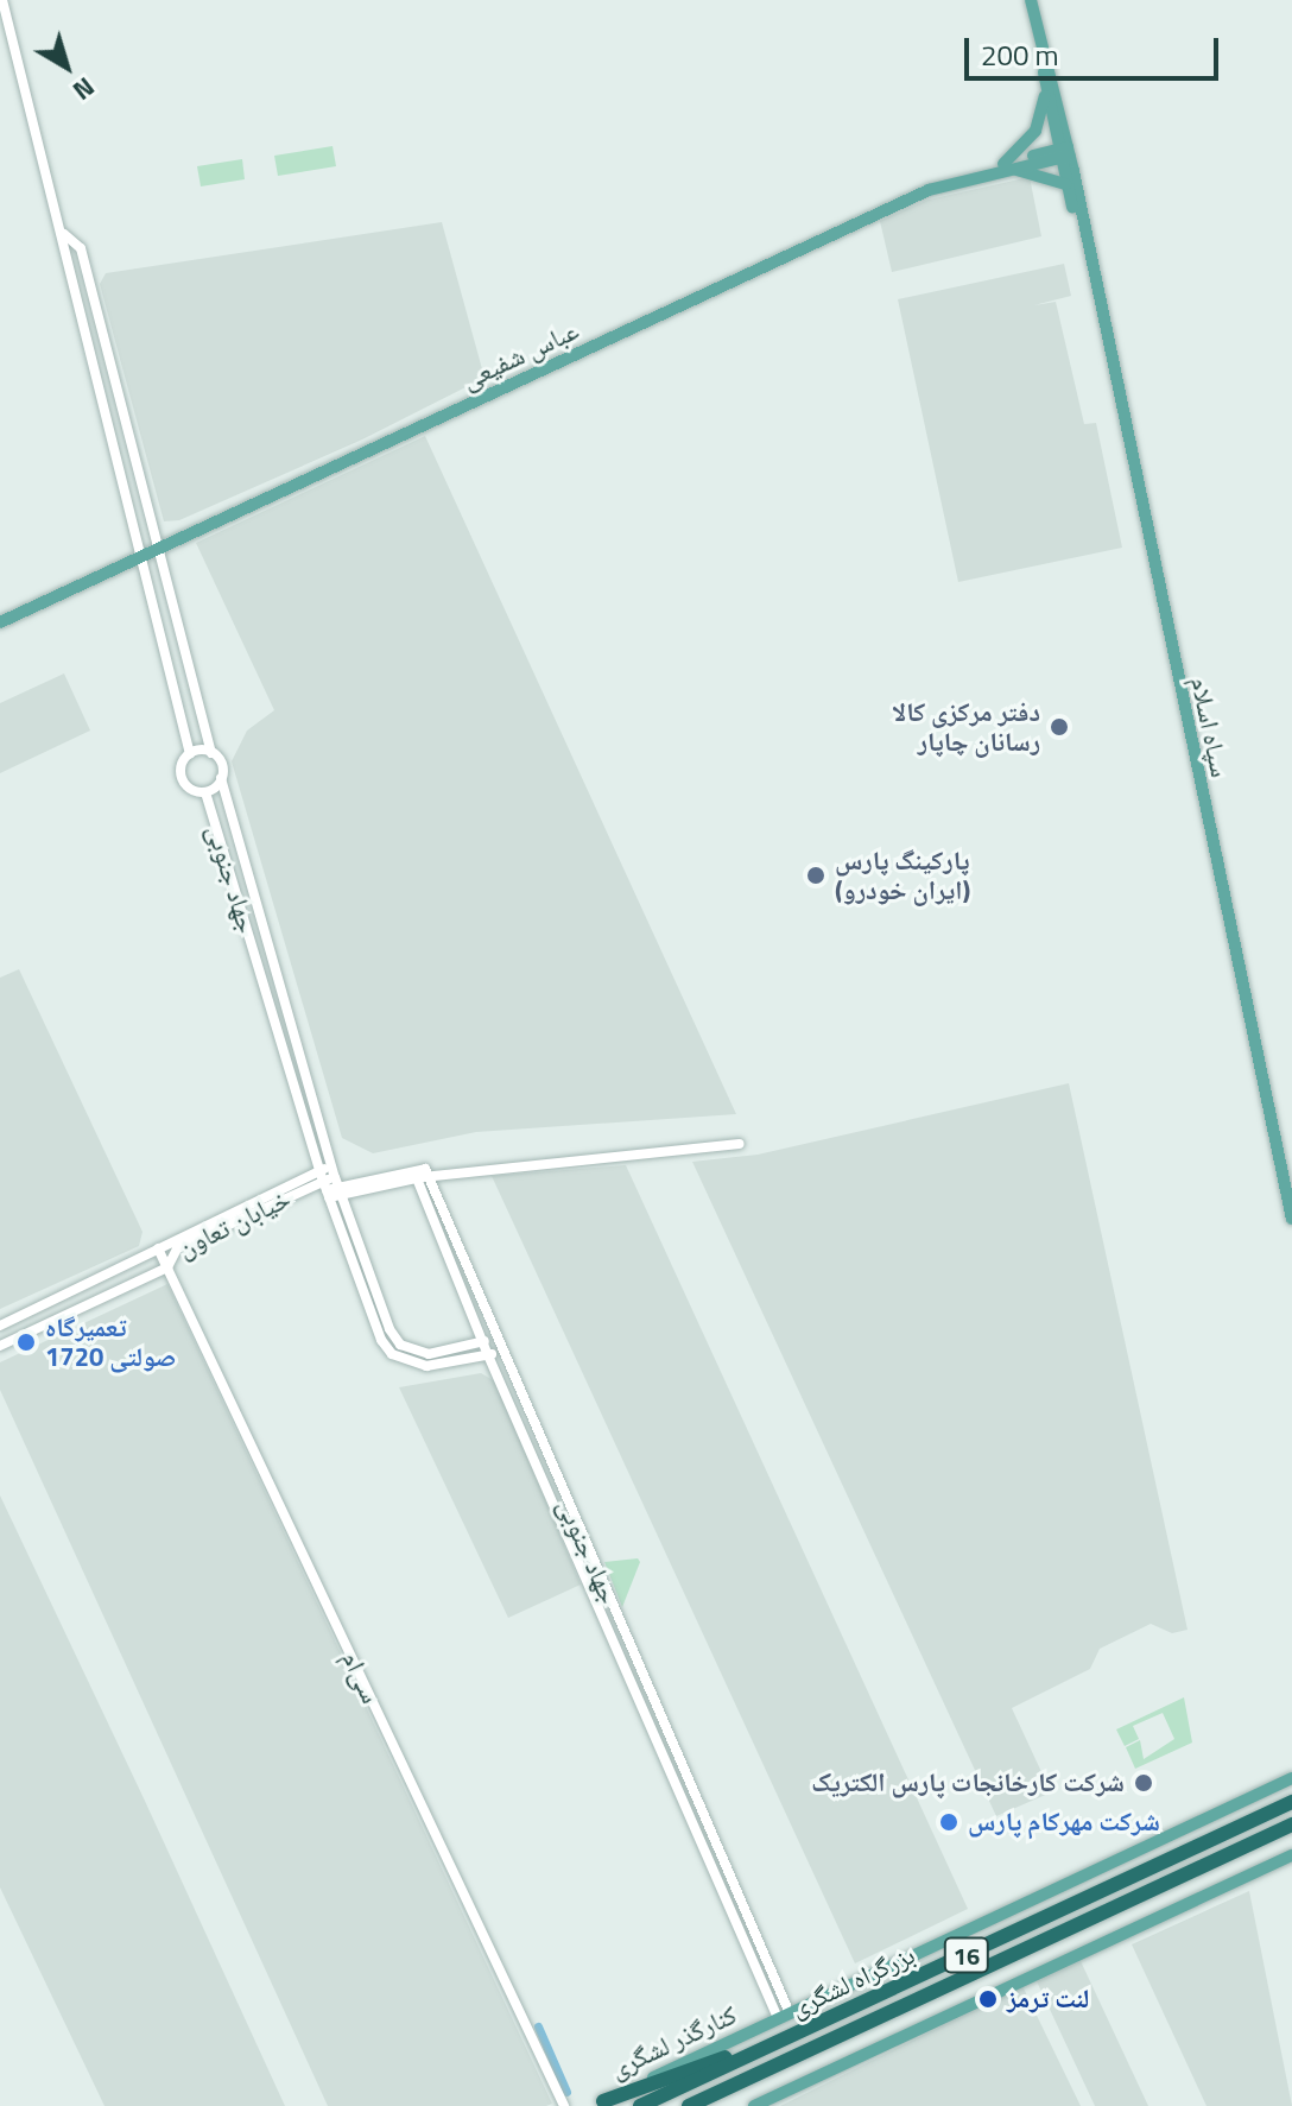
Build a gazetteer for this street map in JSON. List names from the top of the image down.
{
  "streets": {
    "highway": ["16", "بزرگراه لشگری"],
    "main road": ["عباس شفیعی", "سپاه اسلام", "کنارگذر لشگری"],
    "street": ["جهاد جنوبی", "خیابان تعاون", "سی‌ام"]
  },
  "crossings": [
    ["عباس شفیعی", "سپاه اسلام"],
    ["جهاد جنوبی", "خیابان تعاون"],
    ["جهاد جنوبی", "کنارگذر لشگری"],
    ["خیابان تعاون", "سی‌ام"]
  ],
  "places": [
    "دفتر مرکزی کالا رسانان چاپار",
    "پارکینگ پارس (ایران خودرو)",
    "تعمیرگاه 1720 صولتی",
    "شرکت کارخانجات پارس الکتریک",
    "شرکت مهرکام پارس",
    "لنت ترمز"
  ],
  "scale_bar": "200 m",
  "north": "bottom right"
}
